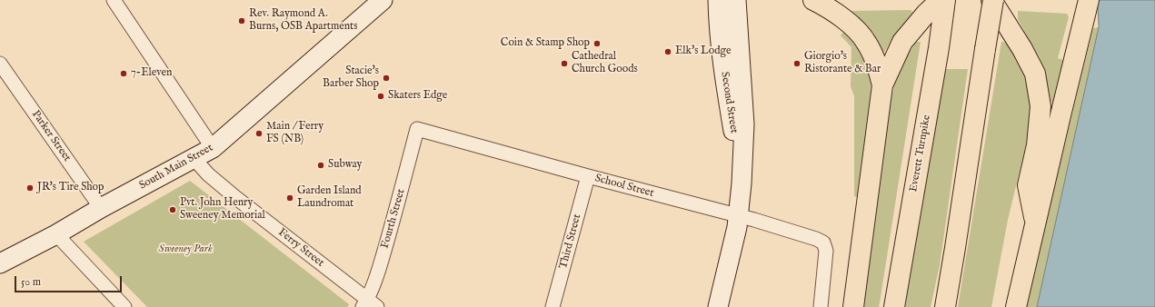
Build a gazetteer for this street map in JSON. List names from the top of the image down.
{
  "streets": {
    "highway": ["Everett Turnpike"],
    "main road": ["Second Street", "South Main Street"],
    "street": [
      "Parker Street",
      "School Street",
      "Fourth Street",
      "Third Street",
      "Ferry Street"
    ]
  },
  "crossings": [
    ["Second Street", "School Street"],
    ["Parker Street", "South Main Street"],
    ["South Main Street", "Ferry Street"],
    ["School Street", "Fourth Street"],
    ["School Street", "Third Street"],
    ["Fourth Street", "Ferry Street"]
  ],
  "parks": ["Sweeney Park"],
  "places": [
    "Rev. Raymond A. Burns, OSB Apartments",
    "Coin & Stamp Shop",
    "Elk's Lodge",
    "Cathedral Church Goods",
    "Giorgio's Ristorante & Bar",
    "7-Eleven",
    "Stacie's Barber Shop",
    "Skaters Edge",
    "Main / Ferry FS (NB)",
    "Subway",
    "JR's Tire Shop",
    "Garden Island Laundromat",
    "Pvt. John Henry Sweeney Memorial"
  ],
  "scale_bar": "50 m"
}
